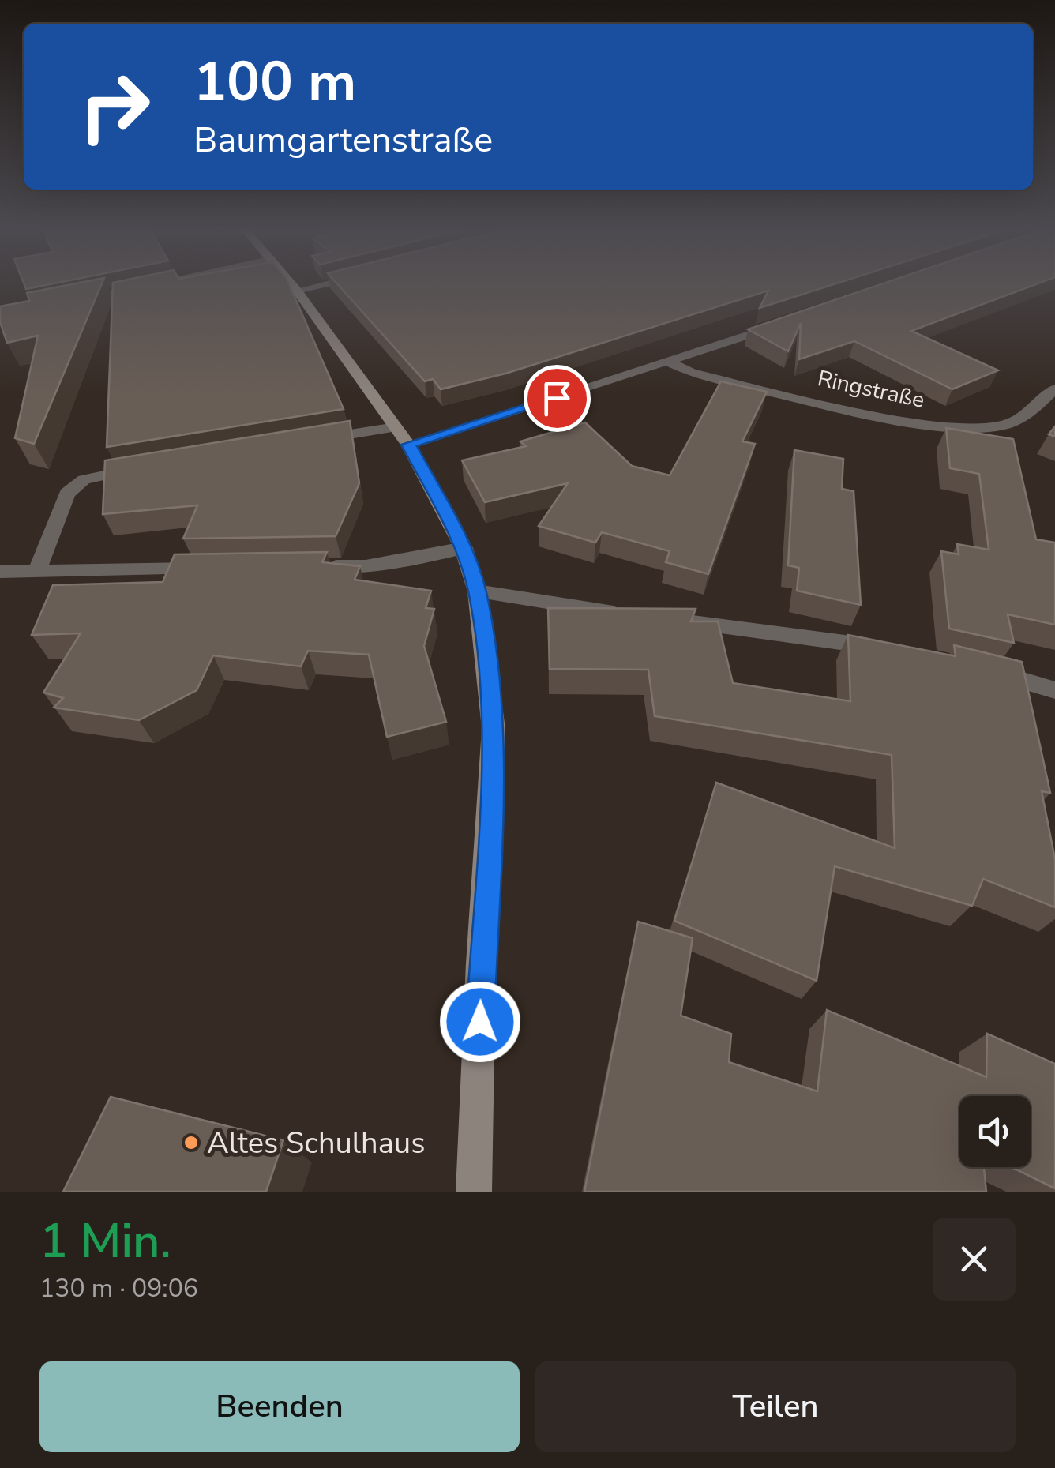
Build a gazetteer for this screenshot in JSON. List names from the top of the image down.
{
  "streets": {
    "street": ["Ringstraße"]
  },
  "places": ["Altes Schulhaus"],
  "page": {
    "turn": ["100 m", "Baumgartenstraße"],
    "heading": ["1 Min.", "130 m · 09:06"],
    "buttons": ["Beenden", "Teilen"]
  }
}
